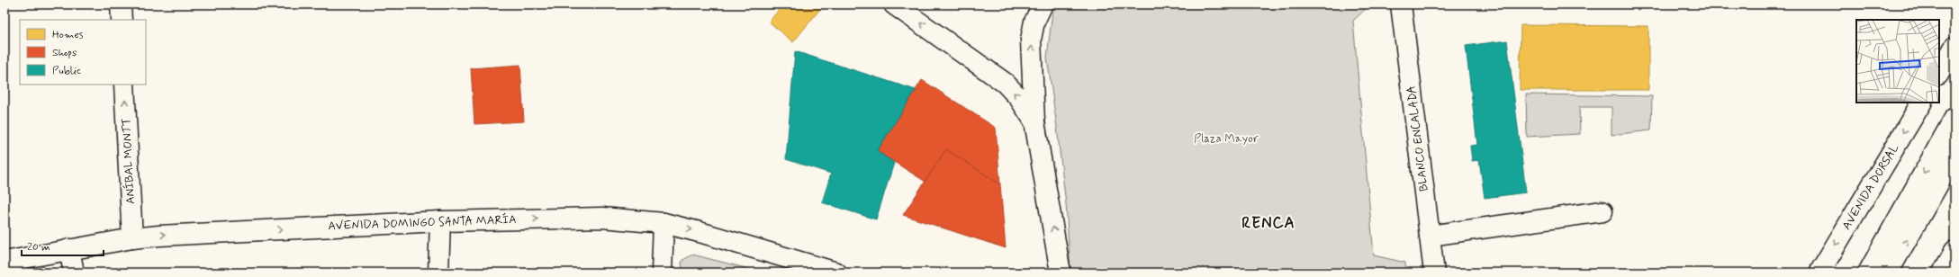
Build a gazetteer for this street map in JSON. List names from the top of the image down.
{
  "streets": {
    "main road": [
      "BLANCO ENCALADA",
      "ANÍBAL MONTT",
      "AVENIDA DORSAL",
      "AVENIDA DOMINGO SANTA MARÍA"
    ]
  },
  "crossings": [
    ["ANÍBAL MONTT", "AVENIDA DOMINGO SANTA MARÍA"]
  ],
  "one_way": ["ANÍBAL MONTT", "AVENIDA DOMINGO SANTA MARÍA"],
  "districts": ["RENCA"],
  "parks": ["Plaza Mayor"],
  "legend": ["Homes", "Shops", "Public"],
  "scale_bar": "20 m"
}
